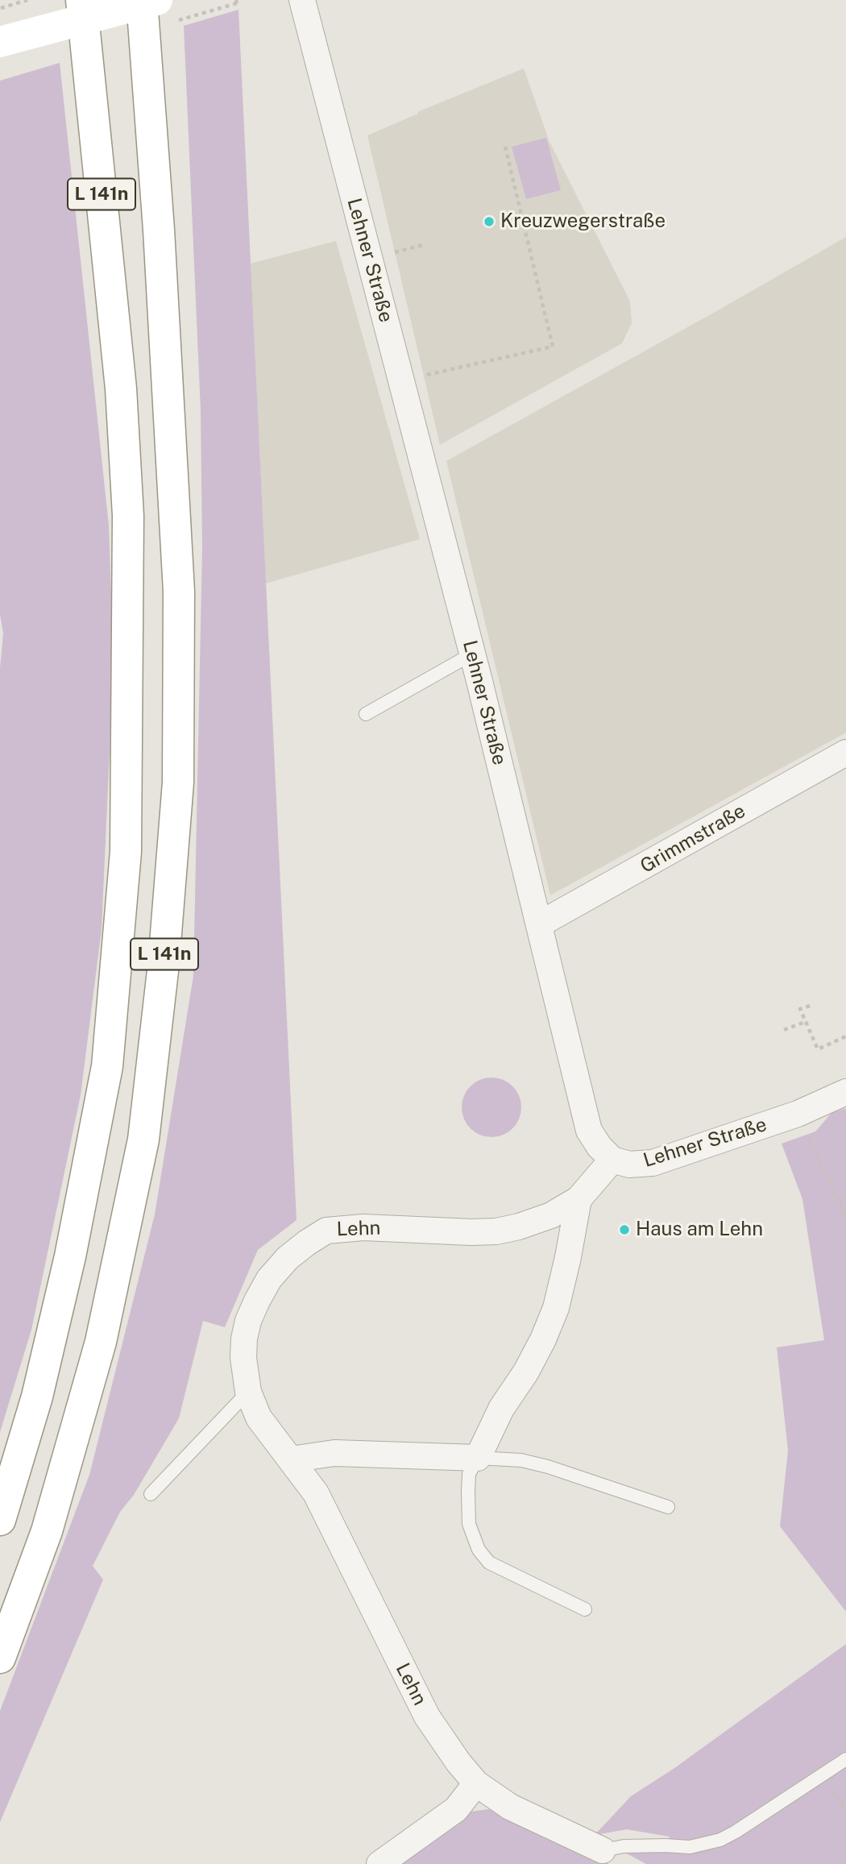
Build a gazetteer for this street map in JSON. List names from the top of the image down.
{
  "streets": {
    "main road": ["L 141n"],
    "street": ["Lehner Straße", "Grimmstraße", "Lehn"]
  },
  "crossings": [
    ["Lehner Straße", "Grimmstraße"],
    ["Lehner Straße", "Lehn"]
  ],
  "places": ["Kreuzwegerstraße", "Haus am Lehn"]
}
